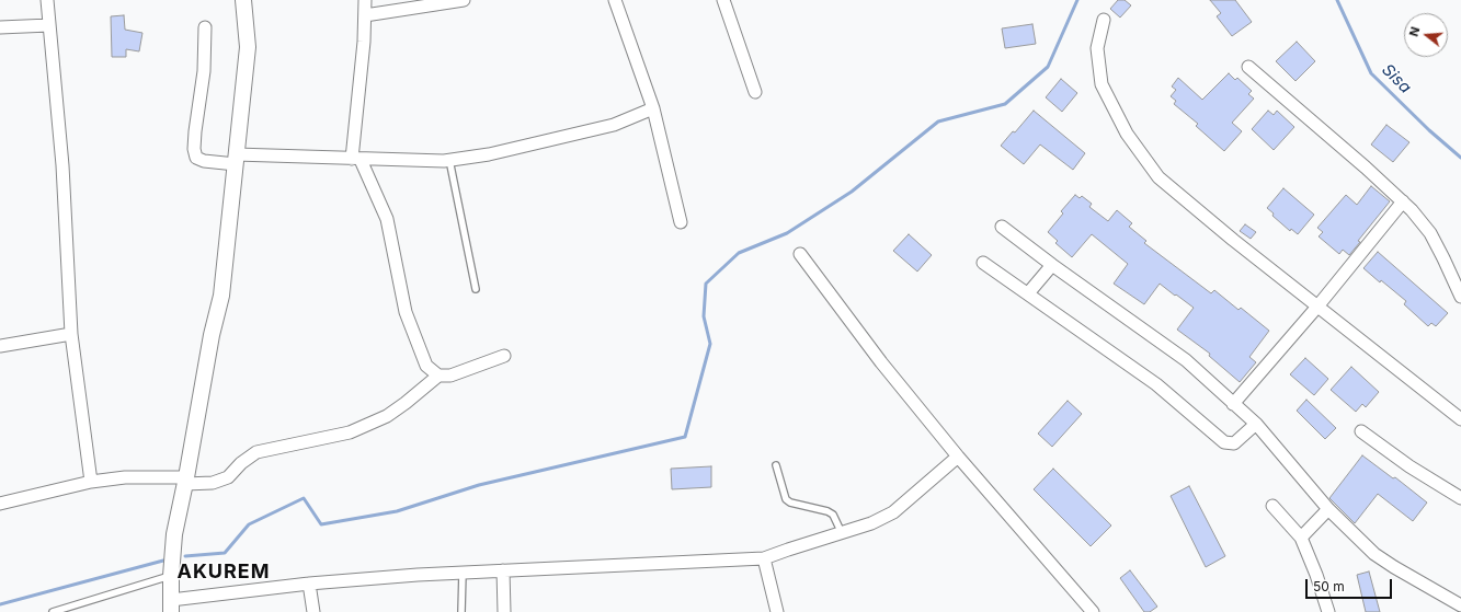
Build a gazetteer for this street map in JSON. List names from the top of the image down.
{
  "districts": ["AKUREM"],
  "water": ["Sisa"],
  "scale_bar": "50 m",
  "north": "left"
}
